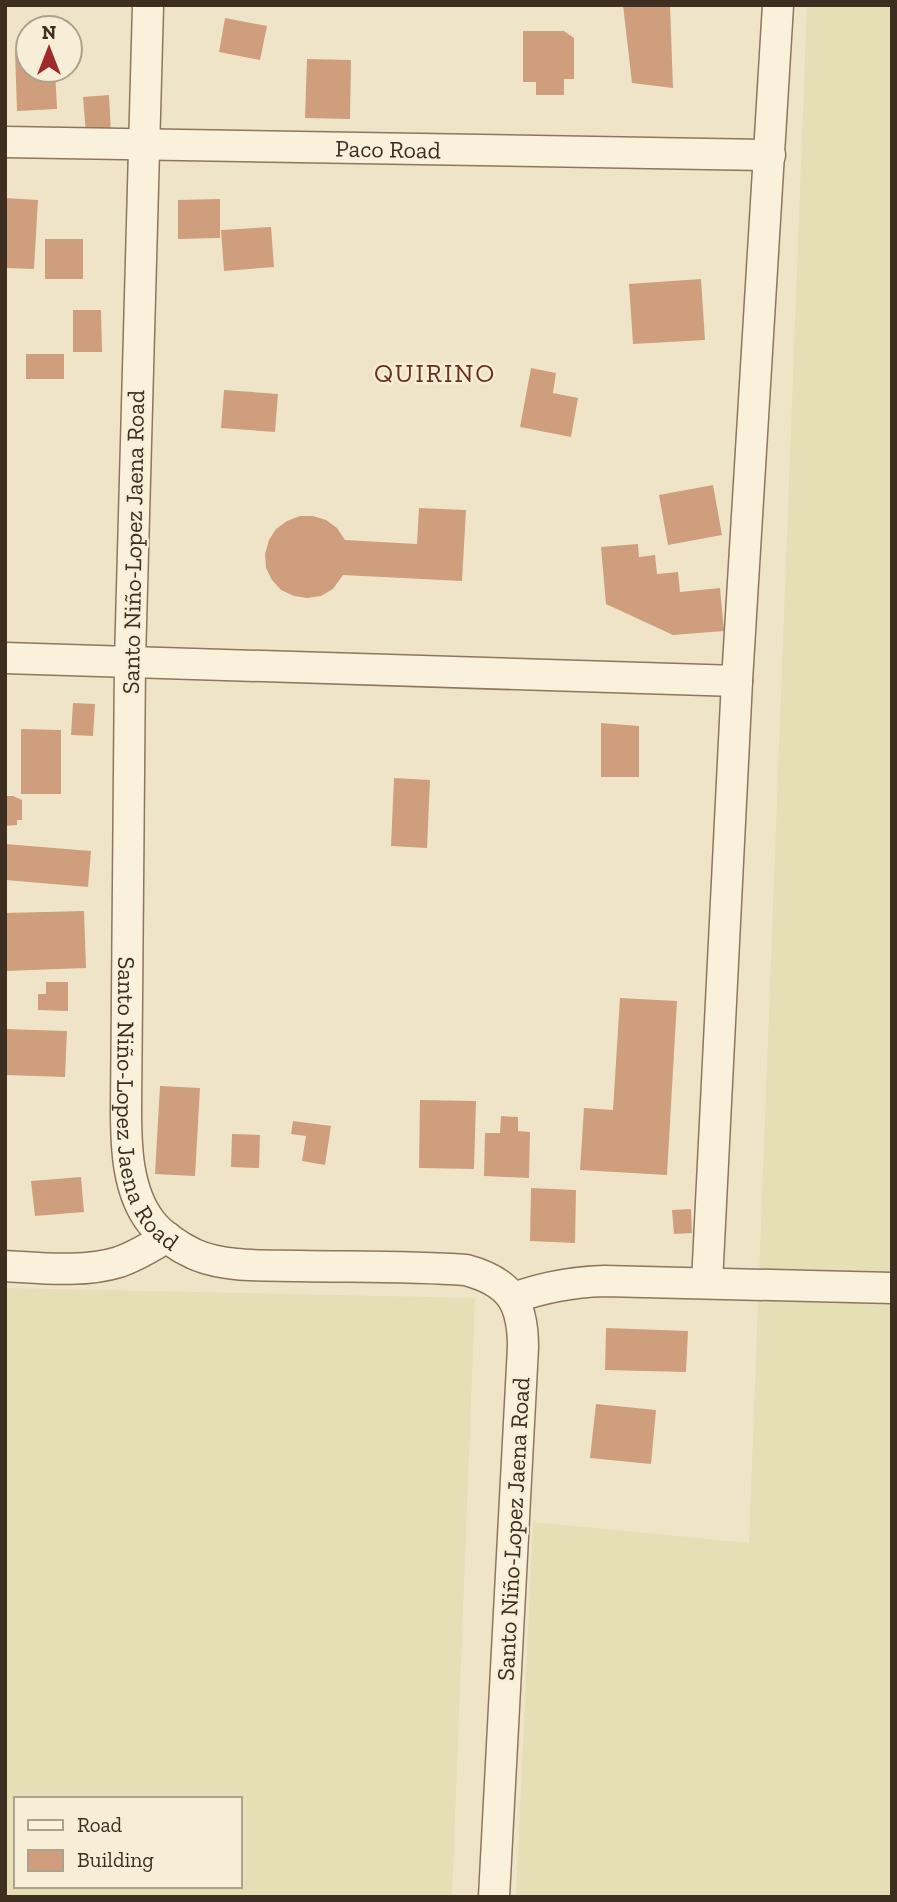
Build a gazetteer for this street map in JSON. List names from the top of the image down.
{
  "streets": {
    "street": ["Paco Road", "Santo Niño-Lopez Jaena Road"]
  },
  "crossings": [
    ["Paco Road", "Santo Niño-Lopez Jaena Road"]
  ],
  "districts": ["QUIRINO"],
  "legend": ["Road", "Building"],
  "north": "top"
}
